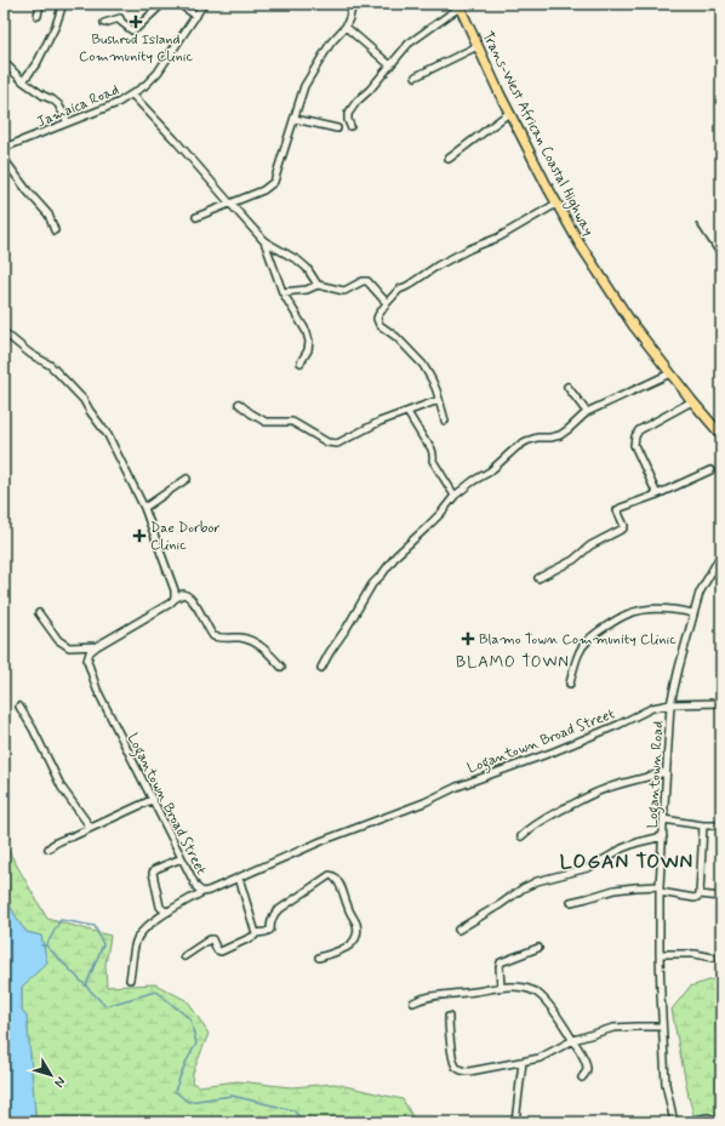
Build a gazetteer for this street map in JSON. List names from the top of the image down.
{
  "streets": {
    "highway": ["Trans-West African Coastal Highway"],
    "street": ["Jamaica Road", "Logantown Broad Street", "Logantown Road"]
  },
  "crossings": [
    ["Logantown Broad Street", "Logantown Road"]
  ],
  "districts": ["BLAMO TOWN", "LOGAN TOWN"],
  "places": {
    "health": ["Bushrod Island Community Clinic", "Dae Dorbor Clinic", "Blamo Town Community Clinic"]
  },
  "north": "bottom right"
}
